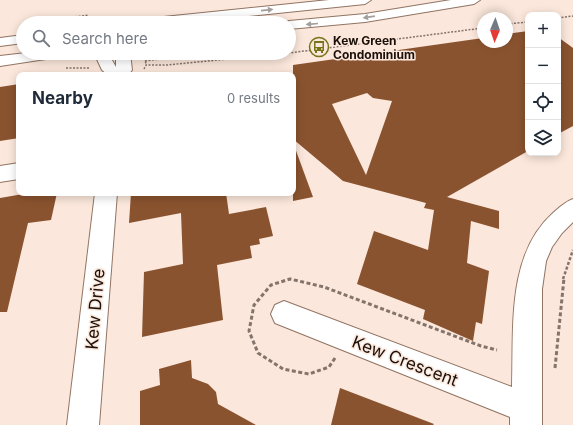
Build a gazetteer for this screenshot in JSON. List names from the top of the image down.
{
  "streets": {
    "main road": ["Kew Drive", "Kew Crescent"]
  },
  "places": {
    "bus stop": ["Kew Green Condominium"]
  },
  "north": "bottom",
  "page": {
    "map_buttons": ["+", "−"],
    "search": "Search here",
    "heading": ["Nearby", "0 results"]
  }
}
